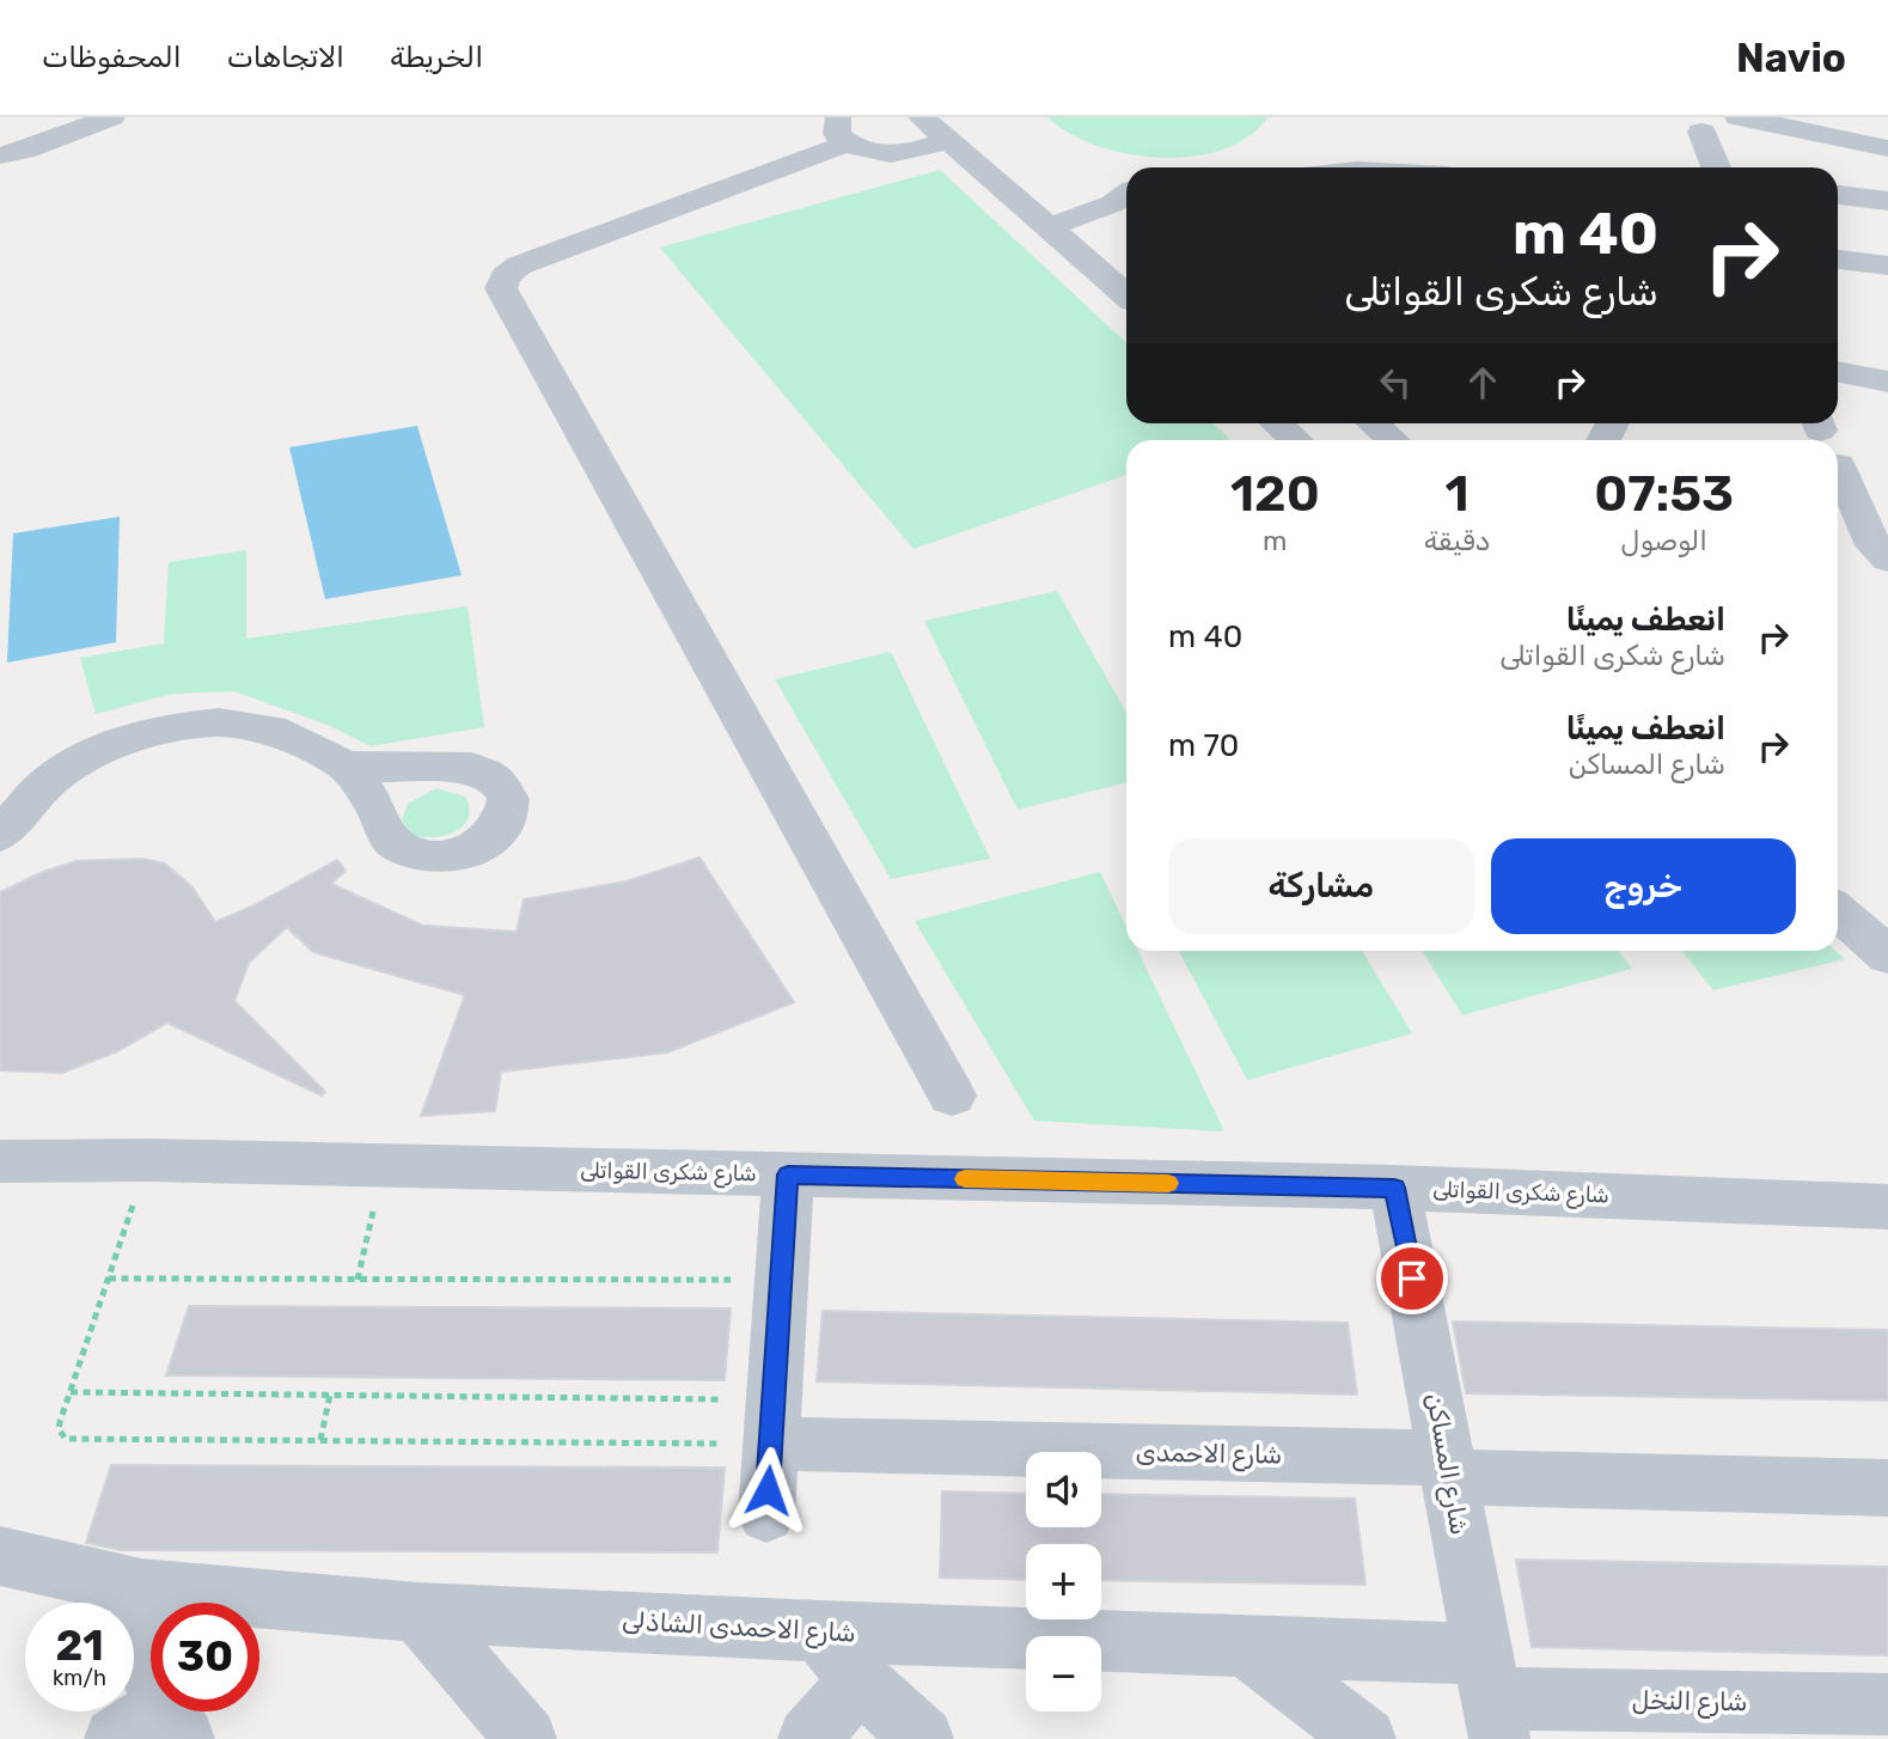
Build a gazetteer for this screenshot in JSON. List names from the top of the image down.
{
  "streets": {
    "street": [
      "شارع شكرى القواتلى",
      "شارع الاحمدى",
      "شارع المساكن",
      "شارع الاحمدى الشاذلى",
      "شارع النخل"
    ]
  },
  "crossings": [
    ["شارع شكرى القواتلى", "شارع المساكن"],
    ["شارع الاحمدى", "شارع المساكن"],
    ["شارع المساكن", "شارع الاحمدى الشاذلى"],
    ["شارع المساكن", "شارع النخل"],
    ["شارع الاحمدى الشاذلى", "شارع النخل"]
  ],
  "page": {
    "header": "Navio",
    "nav": ["الخريطة", "الاتجاهات", "المحفوظات"],
    "turn": ["40 m", "شارع شكرى القواتلى"],
    "eta": [
      "07:53",
      "الوصول",
      "1",
      "دقيقة",
      "120",
      "m"
    ],
    "list": [
      {
        "name": "انعطف يمينًا",
        "note": "شارع شكرى القواتلى",
        "value": "40 m"
      },
      {
        "name": "انعطف يمينًا",
        "note": "شارع المساكن",
        "value": "70 m"
      }
    ],
    "buttons": ["خروج", "مشاركة"],
    "map_buttons": ["+", "−"],
    "speed": "21 km/h",
    "limit": "30"
  }
}
